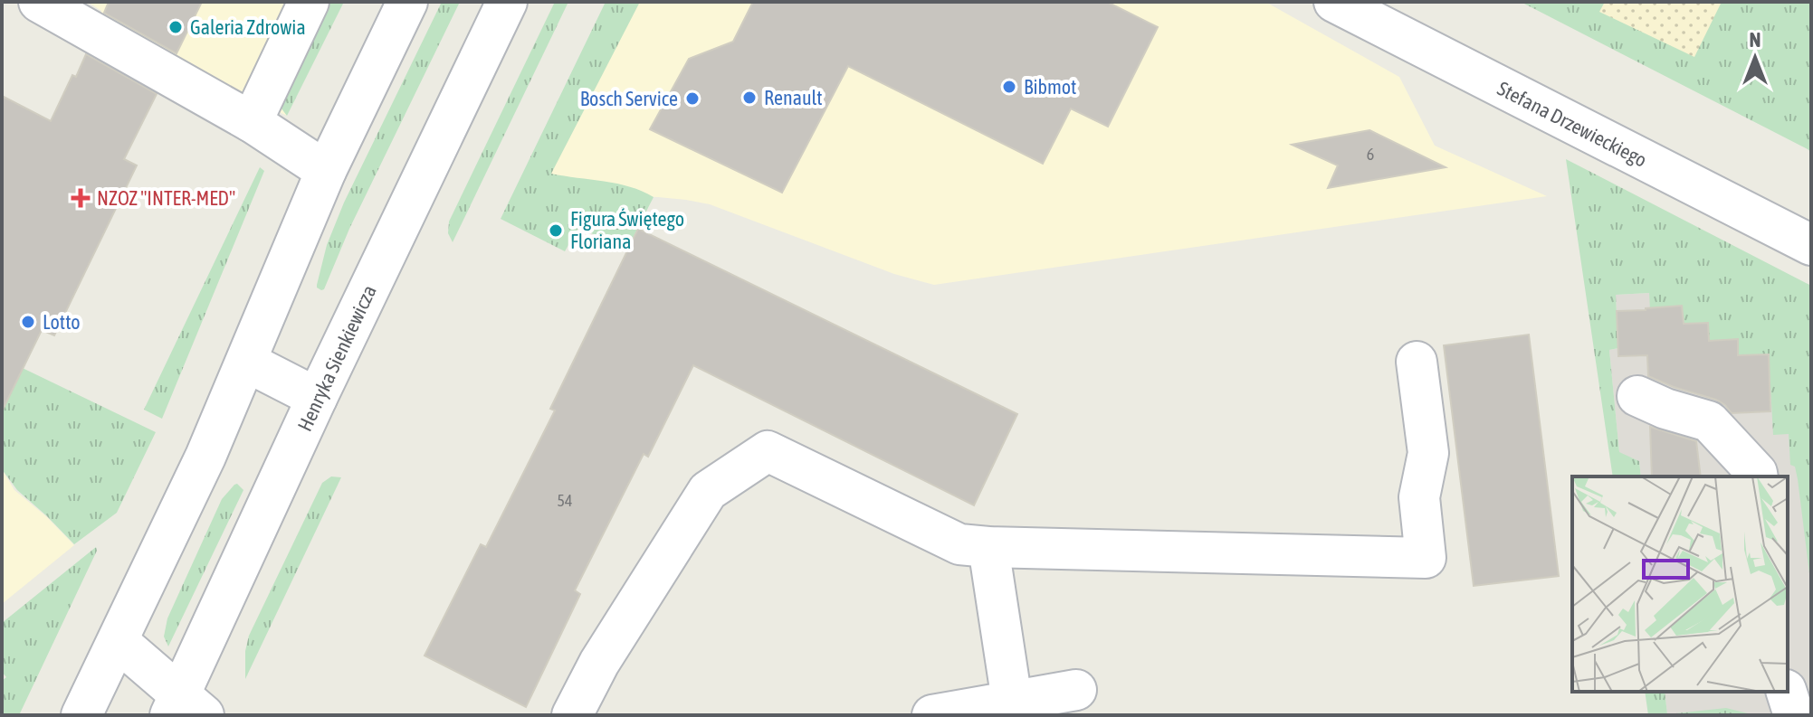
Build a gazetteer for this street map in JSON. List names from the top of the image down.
{
  "streets": {
    "street": ["Stefana Drzewieckiego", "Henryka Sienkiewicza"]
  },
  "places": {
    "other": [
      "Galeria Zdrowia",
      "Bibmot",
      "Renault",
      "Bosch Service",
      "Figura Świętego Floriana",
      "Lotto"
    ],
    "health": ["NZOZ \"INTER-MED\""]
  },
  "house_numbers": ["6", "54"],
  "north": "top"
}
